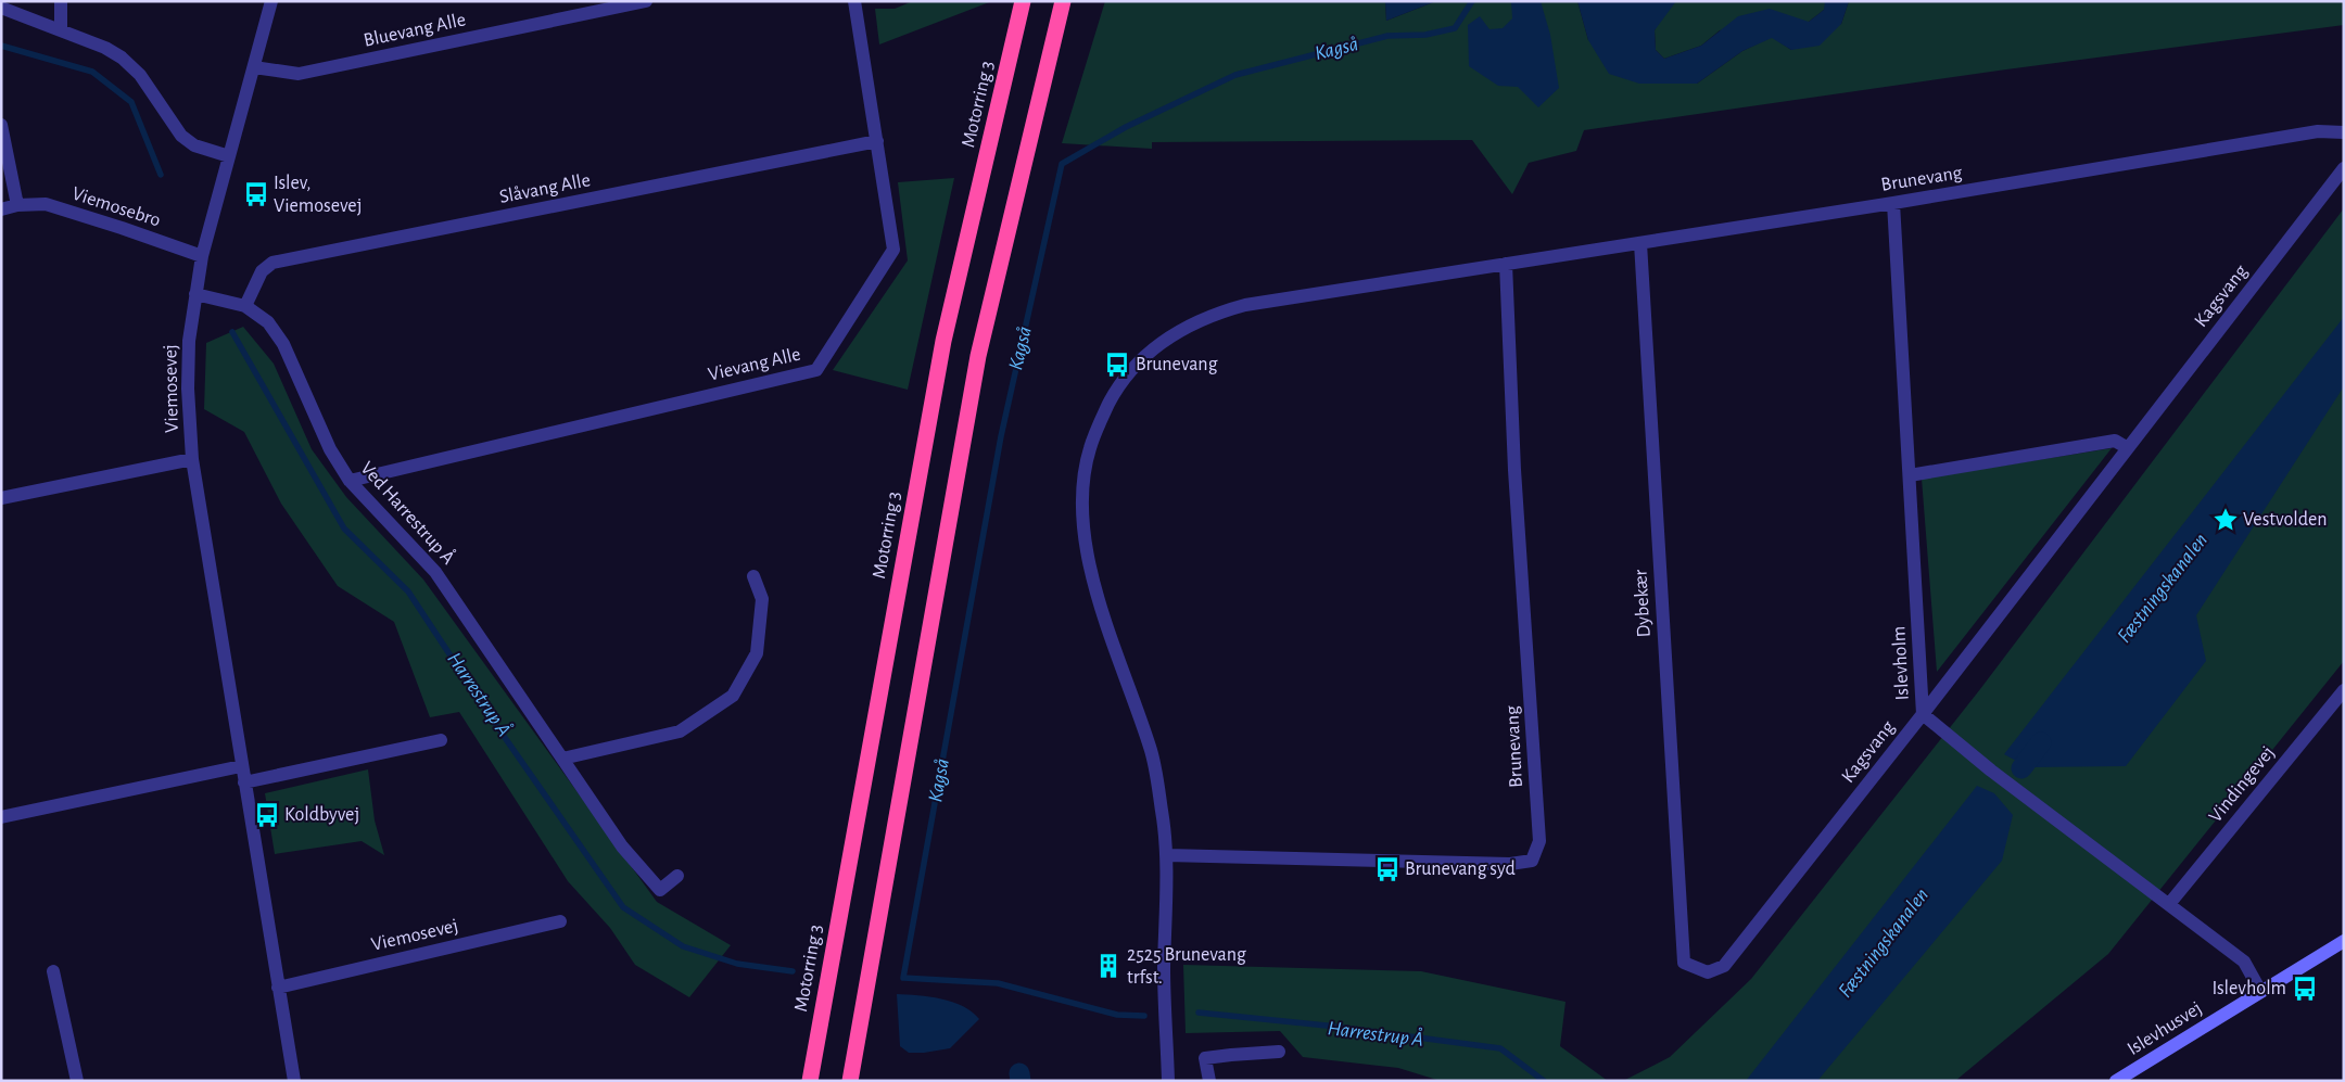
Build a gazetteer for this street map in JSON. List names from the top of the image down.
{
  "streets": {
    "highway": ["Motorring 3"],
    "street": [
      "Bluevang Alle",
      "Brunevang",
      "Slåvang Alle",
      "Viemosebro",
      "Kagsvang",
      "Vievang Alle",
      "Viemosevej",
      "Ved Harrestrup Å",
      "Dybekær",
      "Islevholm",
      "Vindingevej",
      "Islevhusvej"
    ]
  },
  "crossings": [
    ["Bluevang Alle", "Viemosevej"],
    ["Brunevang", "Dybekær"],
    ["Brunevang", "Islevholm"],
    ["Slåvang Alle", "Vievang Alle"],
    ["Slåvang Alle", "Ved Harrestrup Å"],
    ["Viemosebro", "Viemosevej"],
    ["Kagsvang", "Dybekær"],
    ["Kagsvang", "Islevholm"],
    ["Vievang Alle", "Ved Harrestrup Å"],
    ["Viemosevej", "Ved Harrestrup Å"],
    ["Islevholm", "Vindingevej"],
    ["Islevholm", "Islevhusvej"]
  ],
  "water": ["Kagså", "Fæstningskanalen", "Harrestrup Å"],
  "places": {
    "bus stop": [
      "Islev, Viemosevej",
      "Brunevang",
      "Koldbyvej",
      "Brunevang syd",
      "Islevholm"
    ],
    "place": ["Vestvolden"],
    "building": ["2525 Brunevang trfst."]
  }
}
